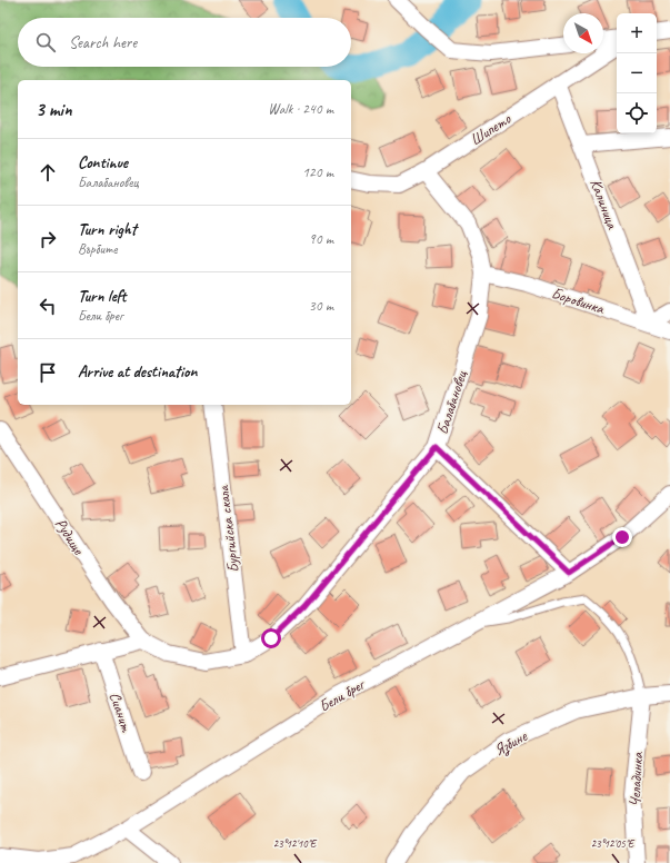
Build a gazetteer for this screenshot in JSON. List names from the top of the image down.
{
  "streets": {
    "street": [
      "Шипето",
      "Калиница",
      "Боровинка",
      "Балабановец",
      "Бургийска скала",
      "Рудище",
      "Бели брег",
      "Сианит",
      "Язбине",
      "Челадинка"
    ]
  },
  "crossings": [
    ["Шипето", "Калиница"],
    ["Шипето", "Балабановец"],
    ["Калиница", "Боровинка"],
    ["Боровинка", "Балабановец"],
    ["Балабановец", "Бургийска скала"],
    ["Язбине", "Челадинка"]
  ],
  "north": "bottom right",
  "page": {
    "map_buttons": ["+", "−"],
    "search": "Search here",
    "heading": ["3 min", "Walk · 240 m"],
    "list": [
      ["Continue", "Балабановец", "120 m"],
      ["Turn right", "Върбите", "90 m"],
      ["Turn left", "Бели брег", "30 m"],
      "Arrive at destination"
    ]
  },
  "coordinates": ["23°12'10\"E", "23°12'05\"E"]
}
